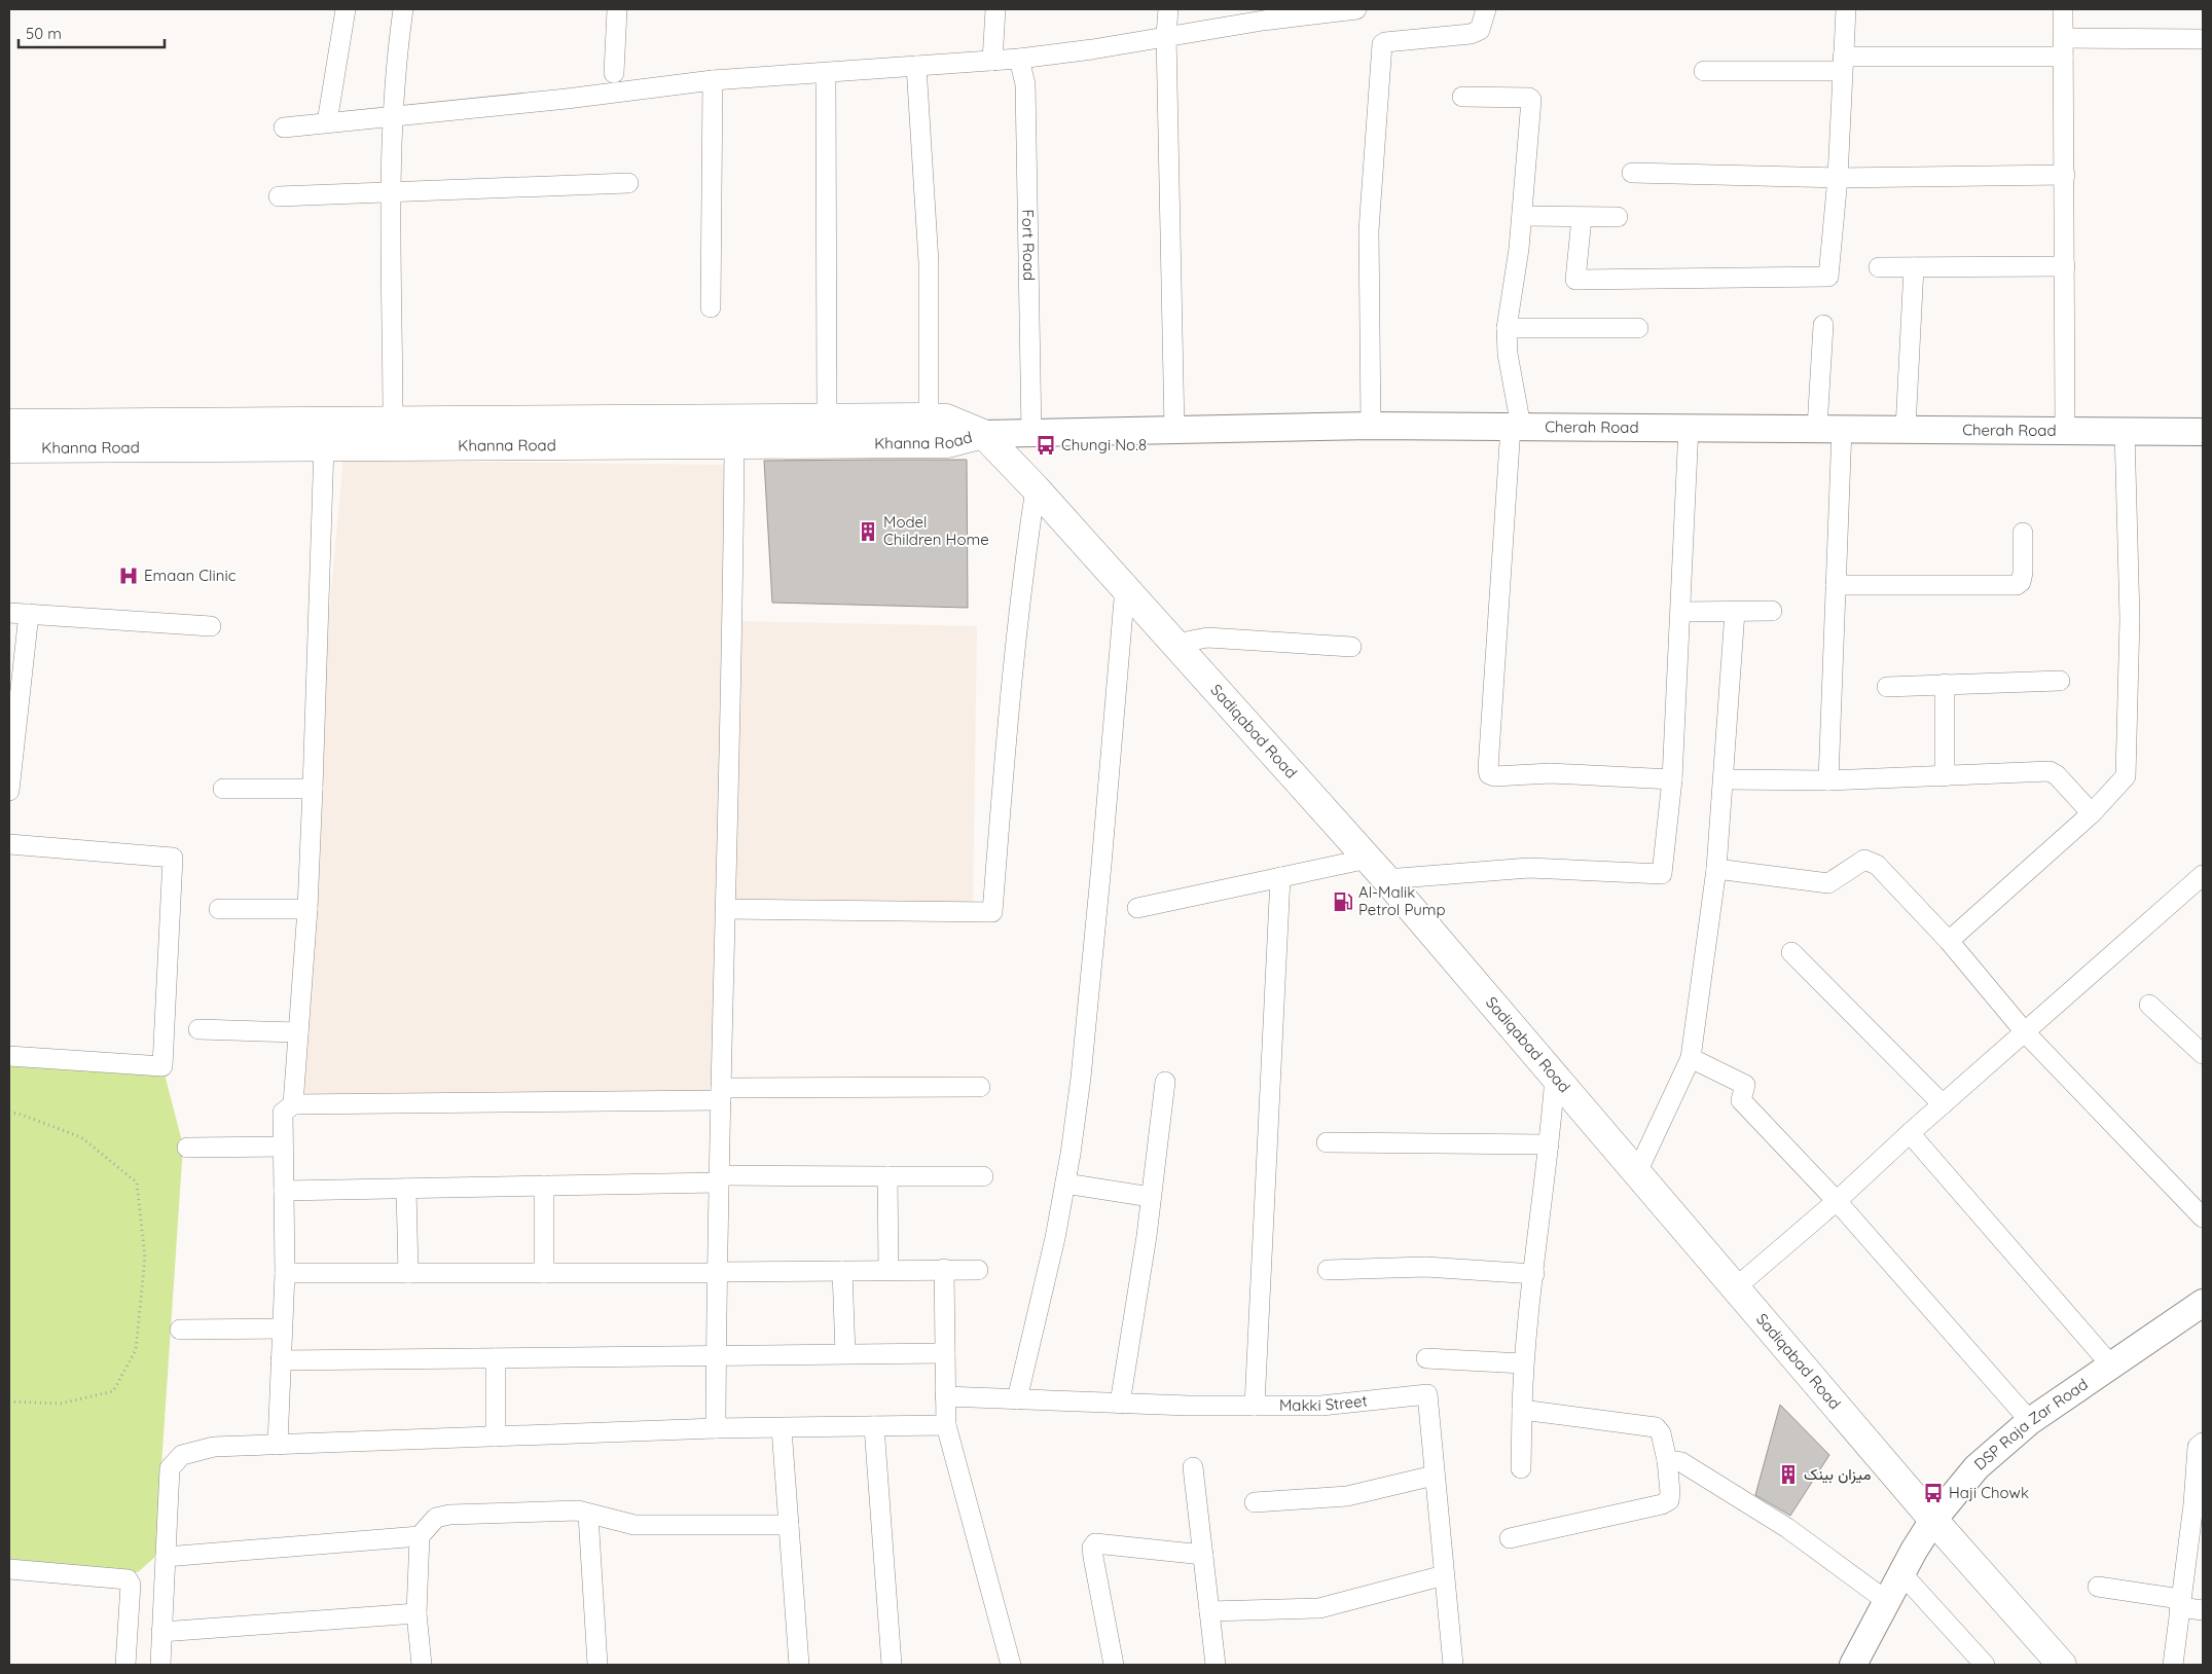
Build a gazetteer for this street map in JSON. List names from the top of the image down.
{
  "streets": {
    "main road": ["Khanna Road", "Sadiqabad Road"],
    "street": [
      "Fort Road",
      "Cherah Road",
      "Makki Street",
      "DSP Raja Zar Road"
    ]
  },
  "crossings": [
    ["Fort Road", "Cherah Road"],
    ["Cherah Road", "Khanna Road"],
    ["Cherah Road", "Sadiqabad Road"],
    ["Khanna Road", "Sadiqabad Road"],
    ["Sadiqabad Road", "DSP Raja Zar Road"]
  ],
  "places": {
    "bus stop": ["Chungi No.8", "Haji Chowk"],
    "building": ["Model Children Home", "میزان بینک"],
    "hospital": ["Emaan Clinic"],
    "fuel station": ["Al-Malik Petrol Pump"]
  },
  "scale_bar": "50 m"
}
